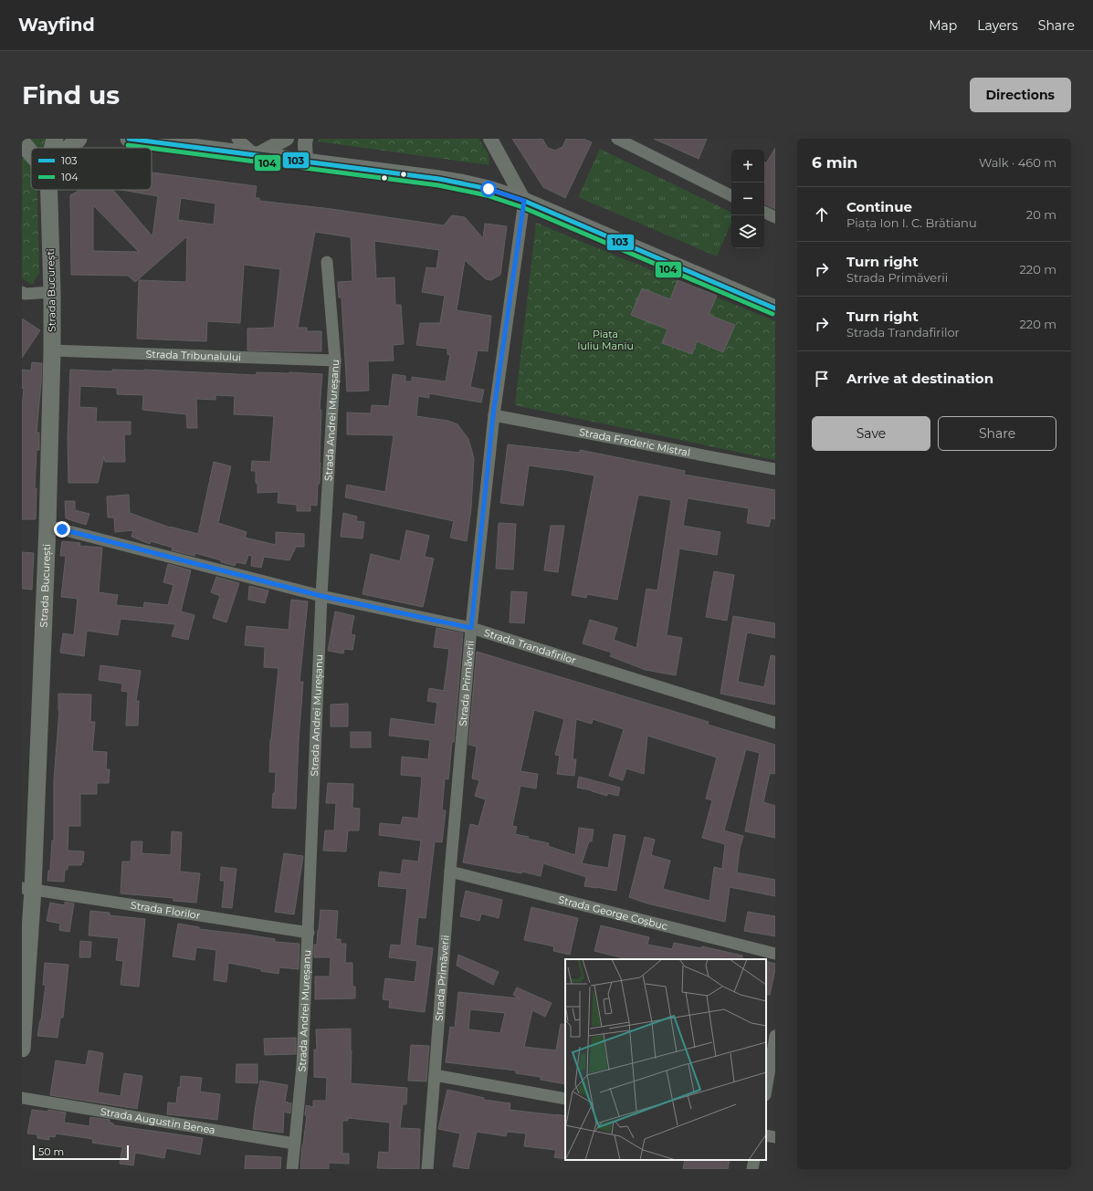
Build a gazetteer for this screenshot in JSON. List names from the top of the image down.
{
  "streets": {
    "main road": ["Strada București"],
    "street": [
      "Strada Tribunalului",
      "Strada Andrei Mureșanu",
      "Strada Frederic Mistral",
      "Strada Trandafirilor",
      "Strada Primăverii",
      "Strada Florilor",
      "Strada George Coșbuc",
      "Strada Augustin Benea"
    ]
  },
  "crossings": [
    ["Strada București", "Strada Tribunalului"],
    ["Strada București", "Strada Trandafirilor"],
    ["Strada București", "Strada Florilor"],
    ["Strada Tribunalului", "Strada Andrei Mureșanu"],
    ["Strada Andrei Mureșanu", "Strada Trandafirilor"],
    ["Strada Andrei Mureșanu", "Strada Florilor"],
    ["Strada Andrei Mureșanu", "Strada Augustin Benea"],
    ["Strada Frederic Mistral", "Strada Primăverii"],
    ["Strada Trandafirilor", "Strada Primăverii"],
    ["Strada Primăverii", "Strada George Coșbuc"]
  ],
  "parks": ["Piața Iuliu Maniu"],
  "lines": ["transit line 103", "transit line 104"],
  "legend": ["103", "104"],
  "scale_bar": "50 m",
  "page": {
    "header": "Wayfind",
    "nav": ["Map", "Layers", "Share"],
    "buttons": [
      "Directions",
      ["Save", "Share"]
    ],
    "title": "Find us",
    "heading": ["6 min", "Walk · 460 m"],
    "map_buttons": ["+", "−"],
    "list": [
      ["Continue", "Piața Ion I. C. Brătianu", "20 m"],
      ["Turn right", "Strada Primăverii", "220 m"],
      ["Turn right", "Strada Trandafirilor", "220 m"],
      "Arrive at destination"
    ],
    "scale": "50 m"
  }
}
